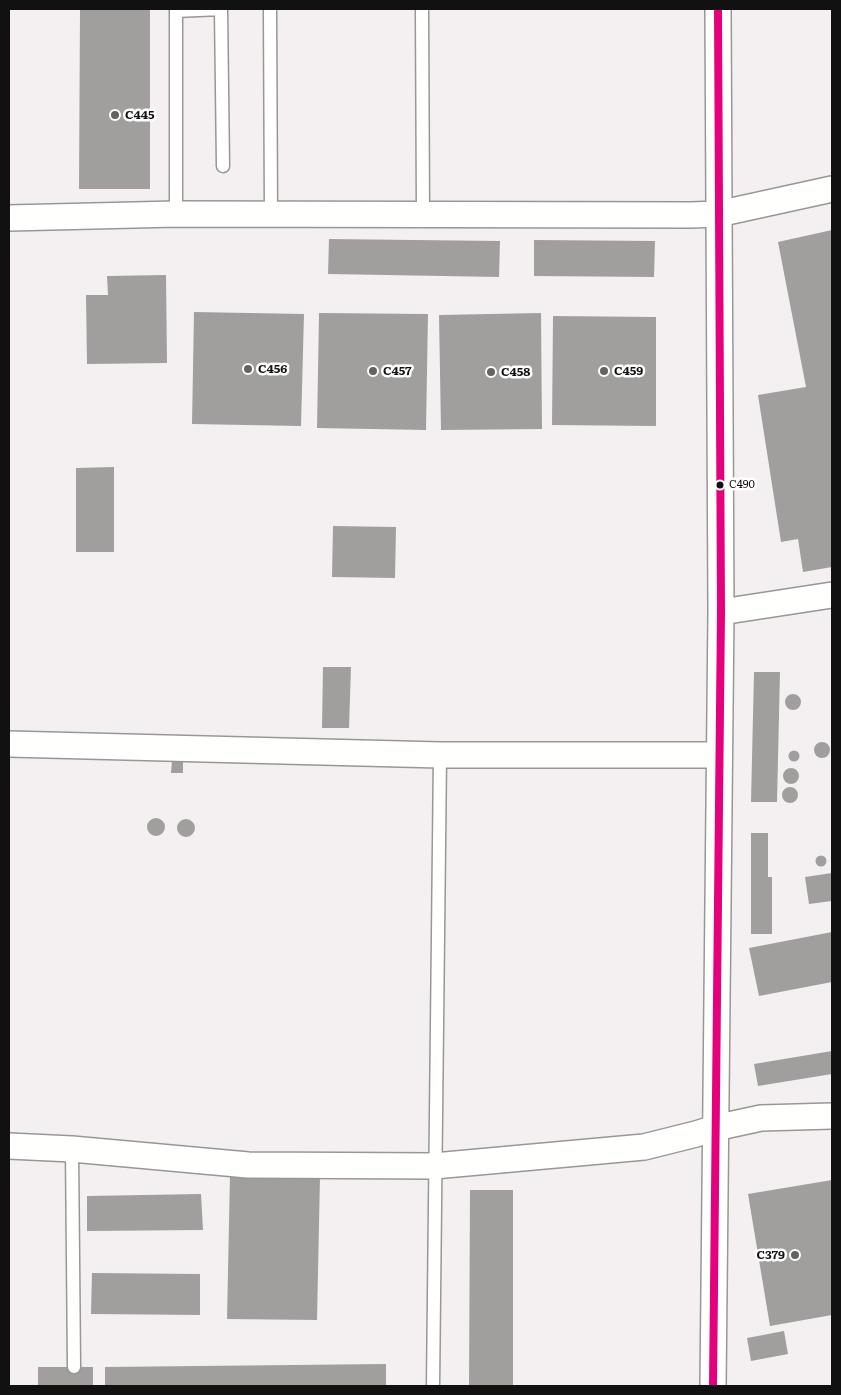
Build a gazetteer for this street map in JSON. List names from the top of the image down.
{
  "places": [
    "C445",
    "C456",
    "C457",
    "C459",
    "C458",
    "C490",
    "C379"
  ]
}
